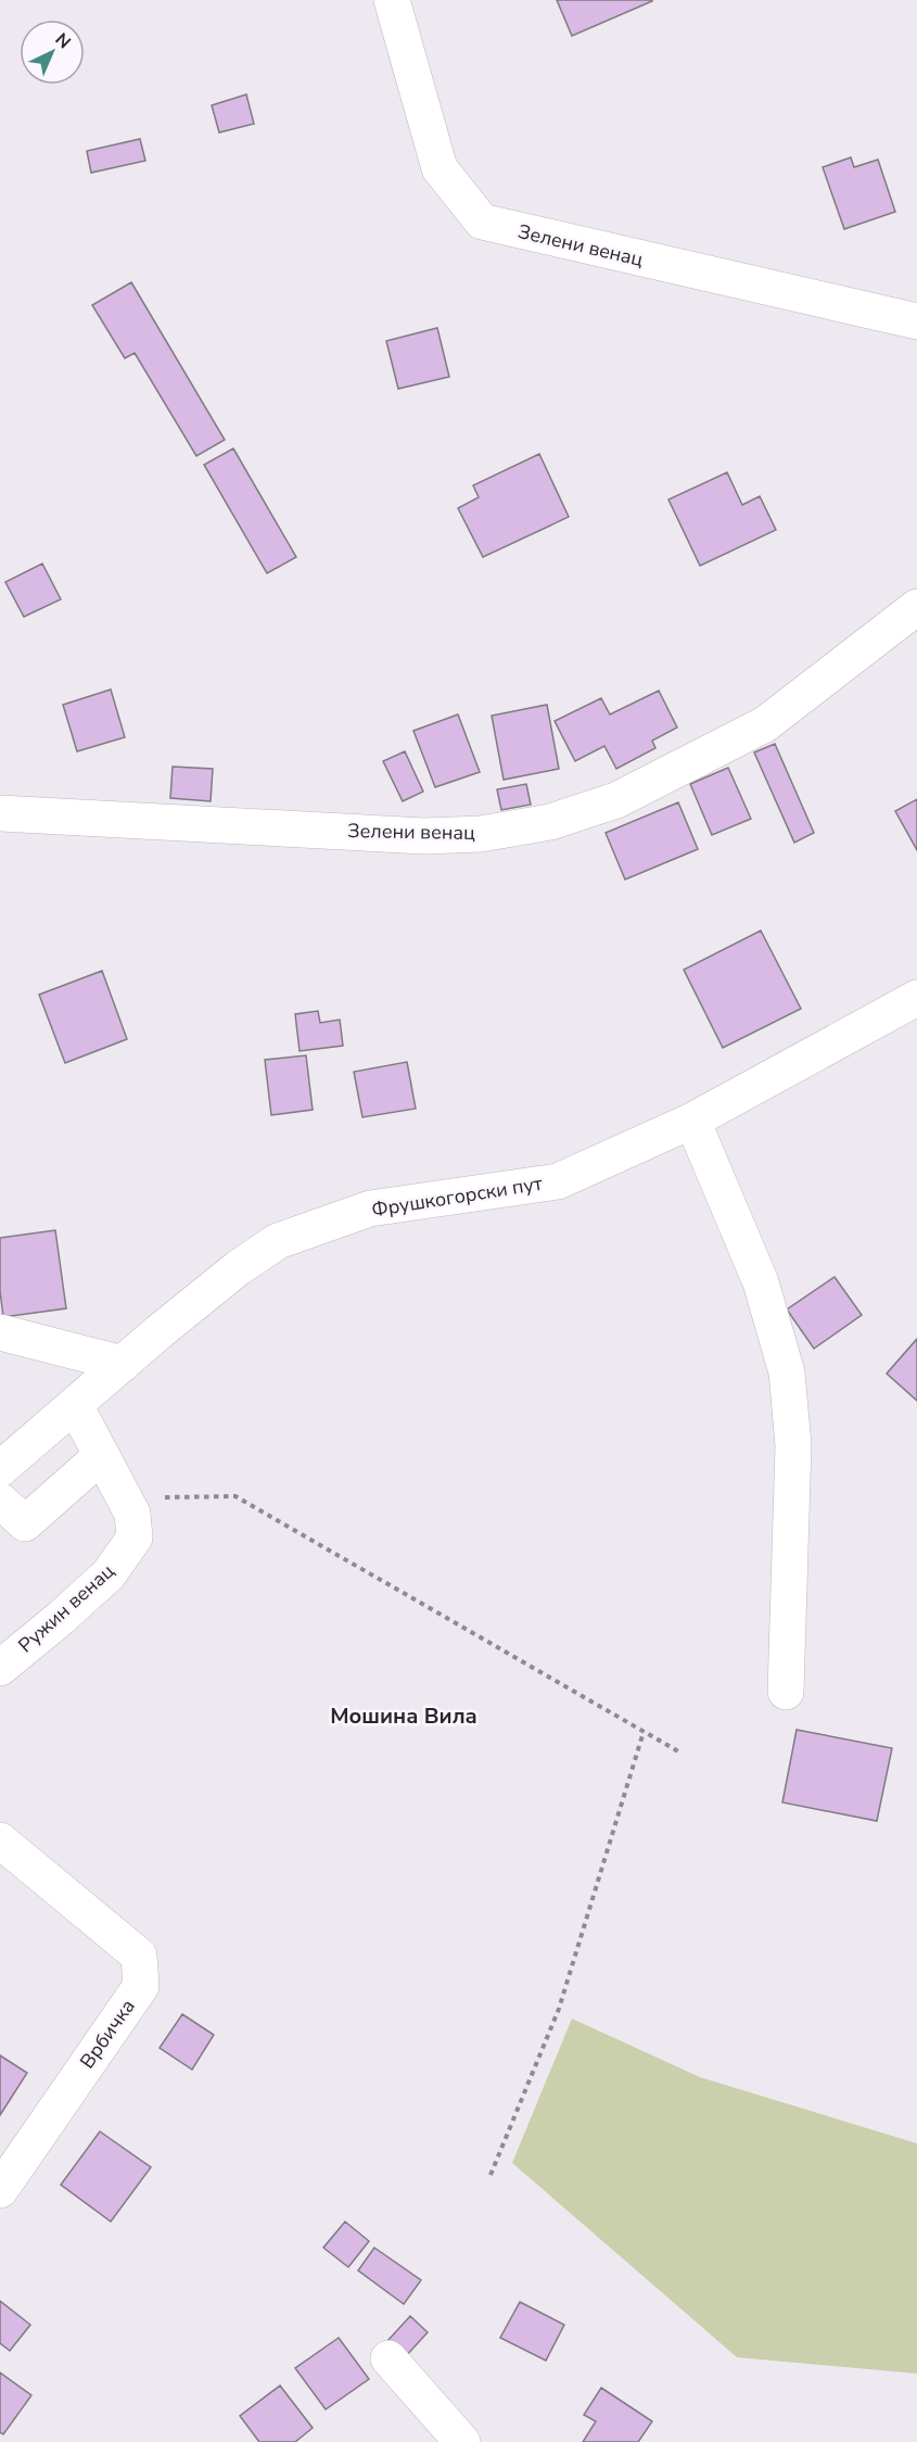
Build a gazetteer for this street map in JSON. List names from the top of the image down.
{
  "streets": {
    "street": [
      "Зелени венац",
      "Фрушкогорски пут",
      "Ружин венац",
      "Врбичка"
    ]
  },
  "crossings": [
    ["Фрушкогорски пут", "Ружин венац"]
  ],
  "districts": ["Мошина Вила"],
  "north": "top right"
}
